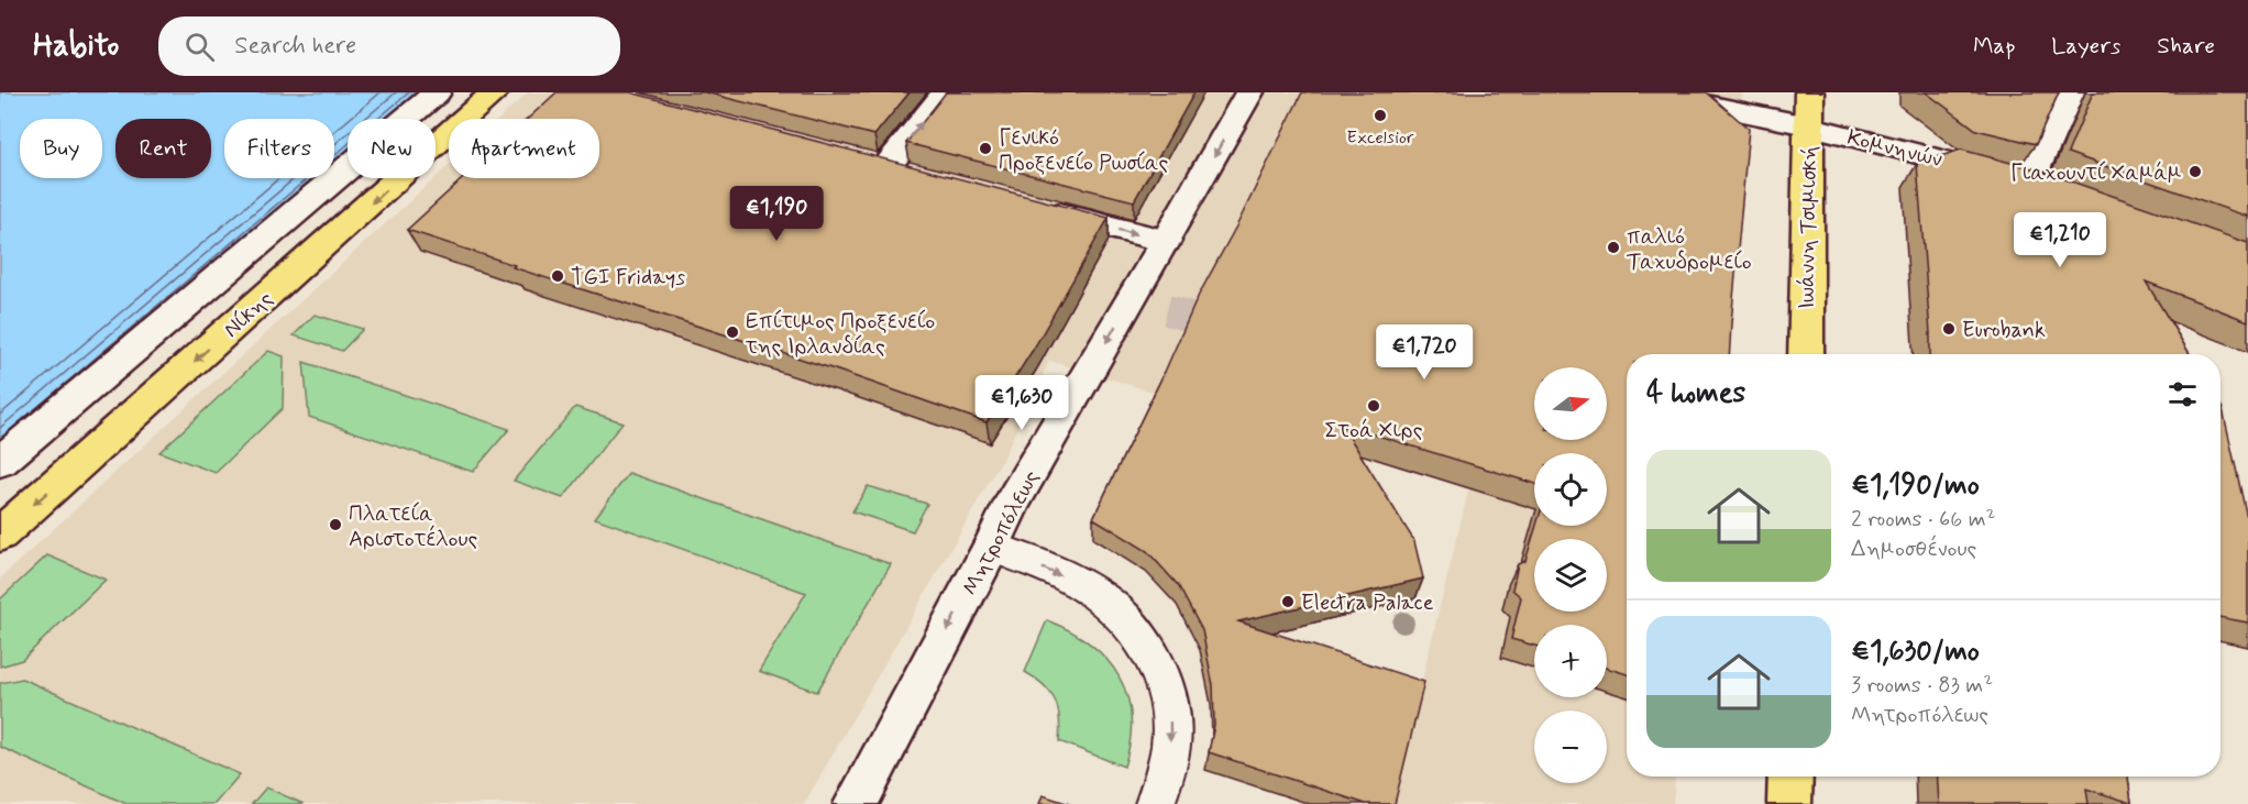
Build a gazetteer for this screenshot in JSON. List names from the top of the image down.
{
  "streets": {
    "main road": ["Ιωάννη Τσιμισκή", "Νίκης"],
    "street": ["Κομνηνών", "Μητροπόλεως"]
  },
  "crossings": [
    ["Κομνηνών", "Ιωάννη Τσιμισκή"]
  ],
  "one_way": ["Νίκης", "Μητροπόλεως"],
  "places": [
    "Excelsior",
    "Γενικό Προξενείο Ρωσίας",
    "Γιαχουντί Χαμάμ",
    "παλιό Ταχυδρομείο",
    "TGI Fridays",
    "Eurobank",
    "Επίτιμος Προξενείο της Ιρλανδίας",
    "Στοά Χιρς",
    "Πλατεία Αριστοτέλους",
    "Electra Palace"
  ],
  "north": "right",
  "page": {
    "header": "Habito",
    "search": "Search here",
    "nav": ["Map", "Layers", "Share"],
    "chip": [
      "Buy",
      "Rent",
      "Filters",
      "New",
      "Apartment"
    ],
    "price": [
      "€1,190",
      "€1,210",
      "€1,720",
      "€1,630"
    ],
    "heading": "4 homes",
    "map_buttons": ["+", "−"],
    "list": [
      {
        "name": "€1,190/mo",
        "note": "2 rooms · 66 m² · Δημοσθένους"
      },
      {
        "name": "€1,630/mo",
        "note": "3 rooms · 83 m² · Μητροπόλεως"
      }
    ]
  }
}
